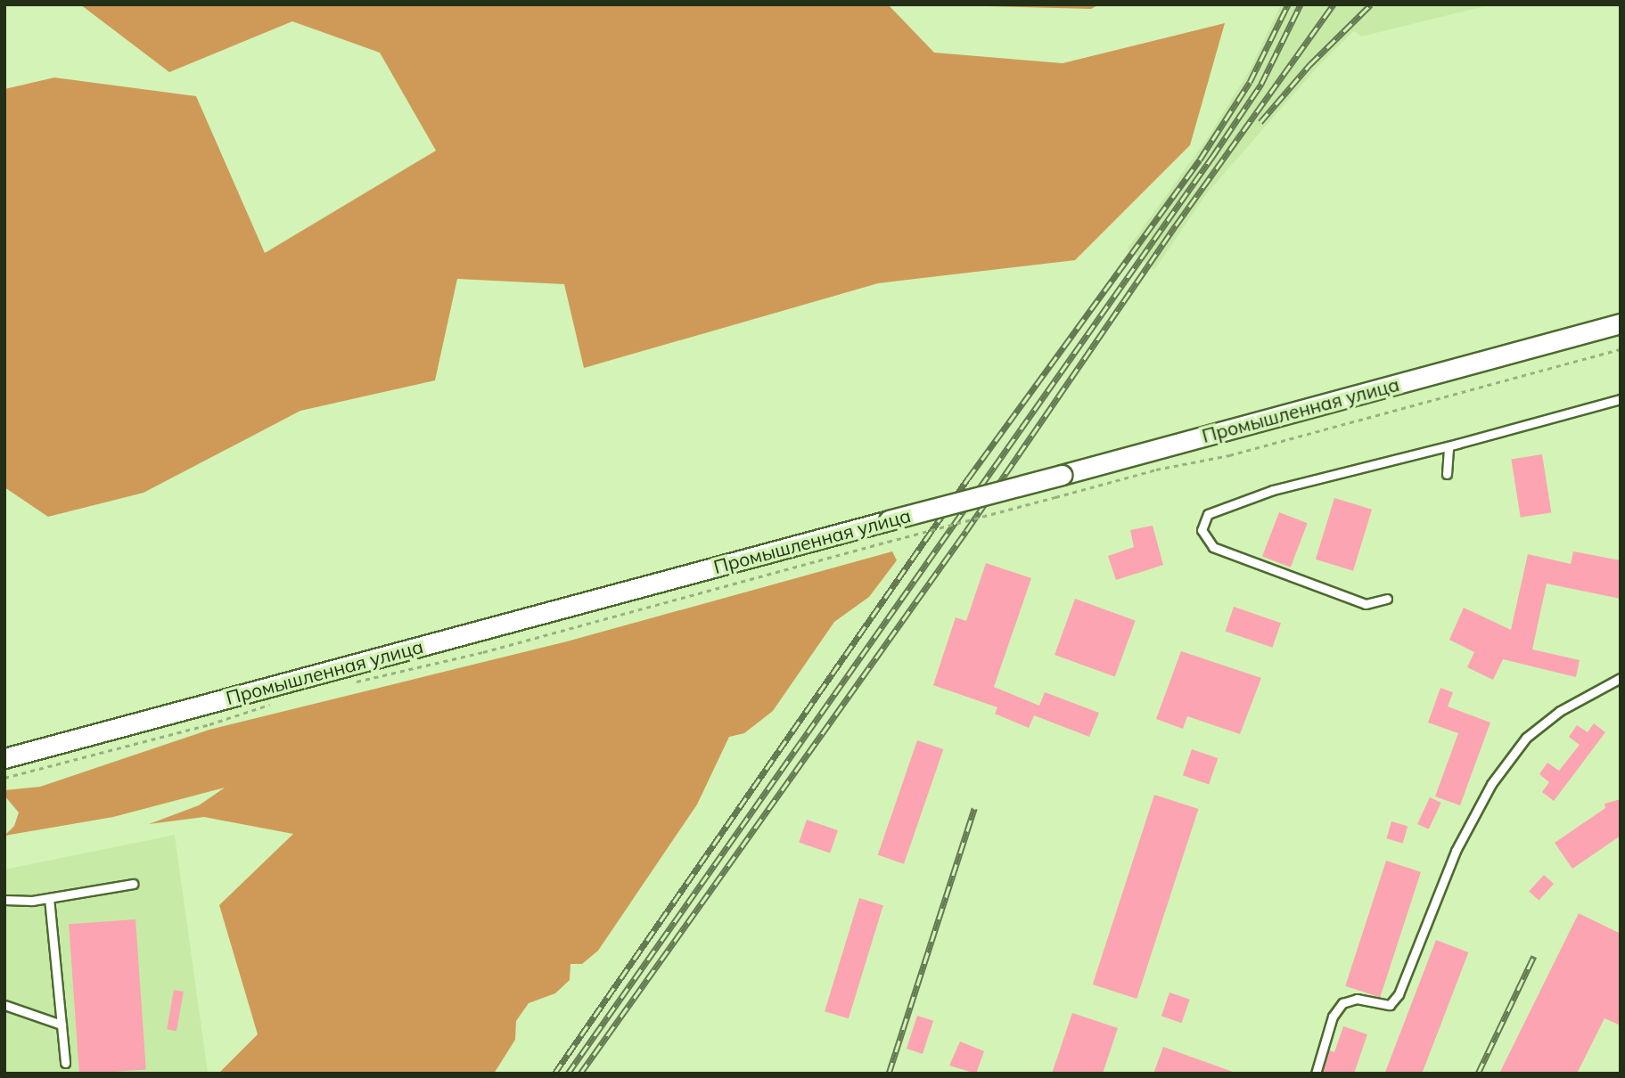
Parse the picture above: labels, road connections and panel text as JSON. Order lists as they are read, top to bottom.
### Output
{
  "streets": {
    "street": ["Промышленная улица"]
  }
}
